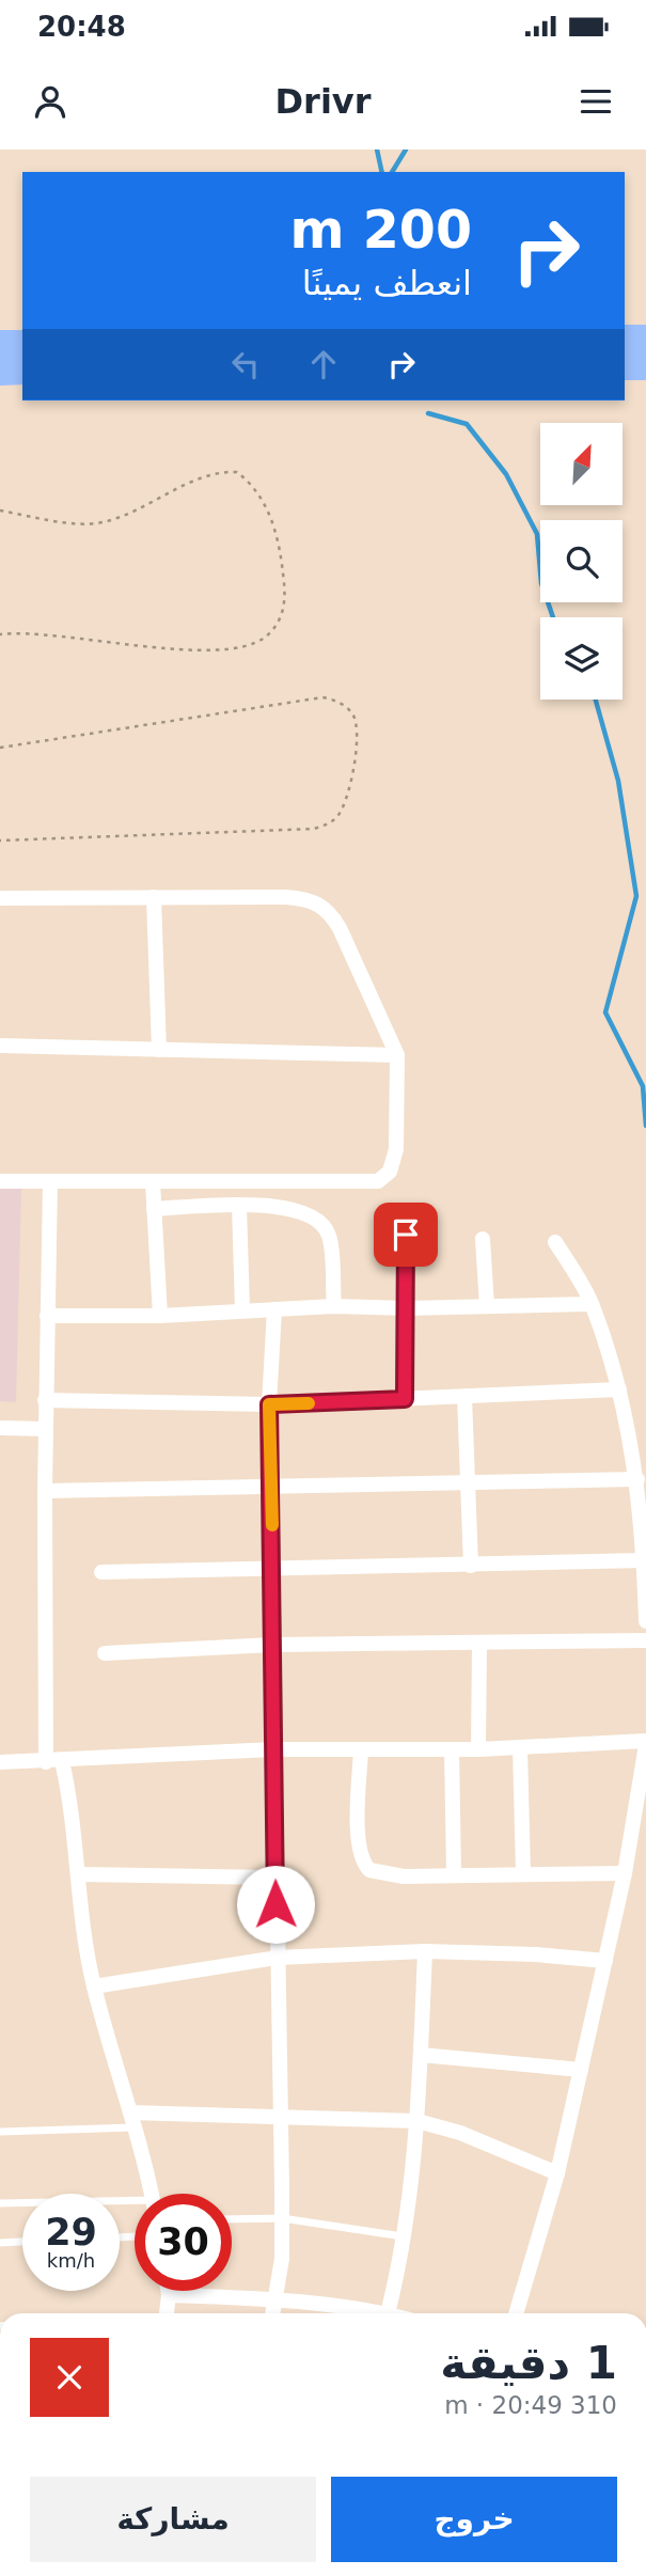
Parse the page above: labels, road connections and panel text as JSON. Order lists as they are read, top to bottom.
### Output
{
  "north": "top right",
  "page": {
    "status": "20:48",
    "header": "Drivr",
    "turn": ["200 m", "انعطف يمينًا"],
    "speed": "29 km/h",
    "limit": "30",
    "heading": ["1 دقيقة", "310 m · 20:49"],
    "buttons": ["خروج", "مشاركة"]
  }
}
